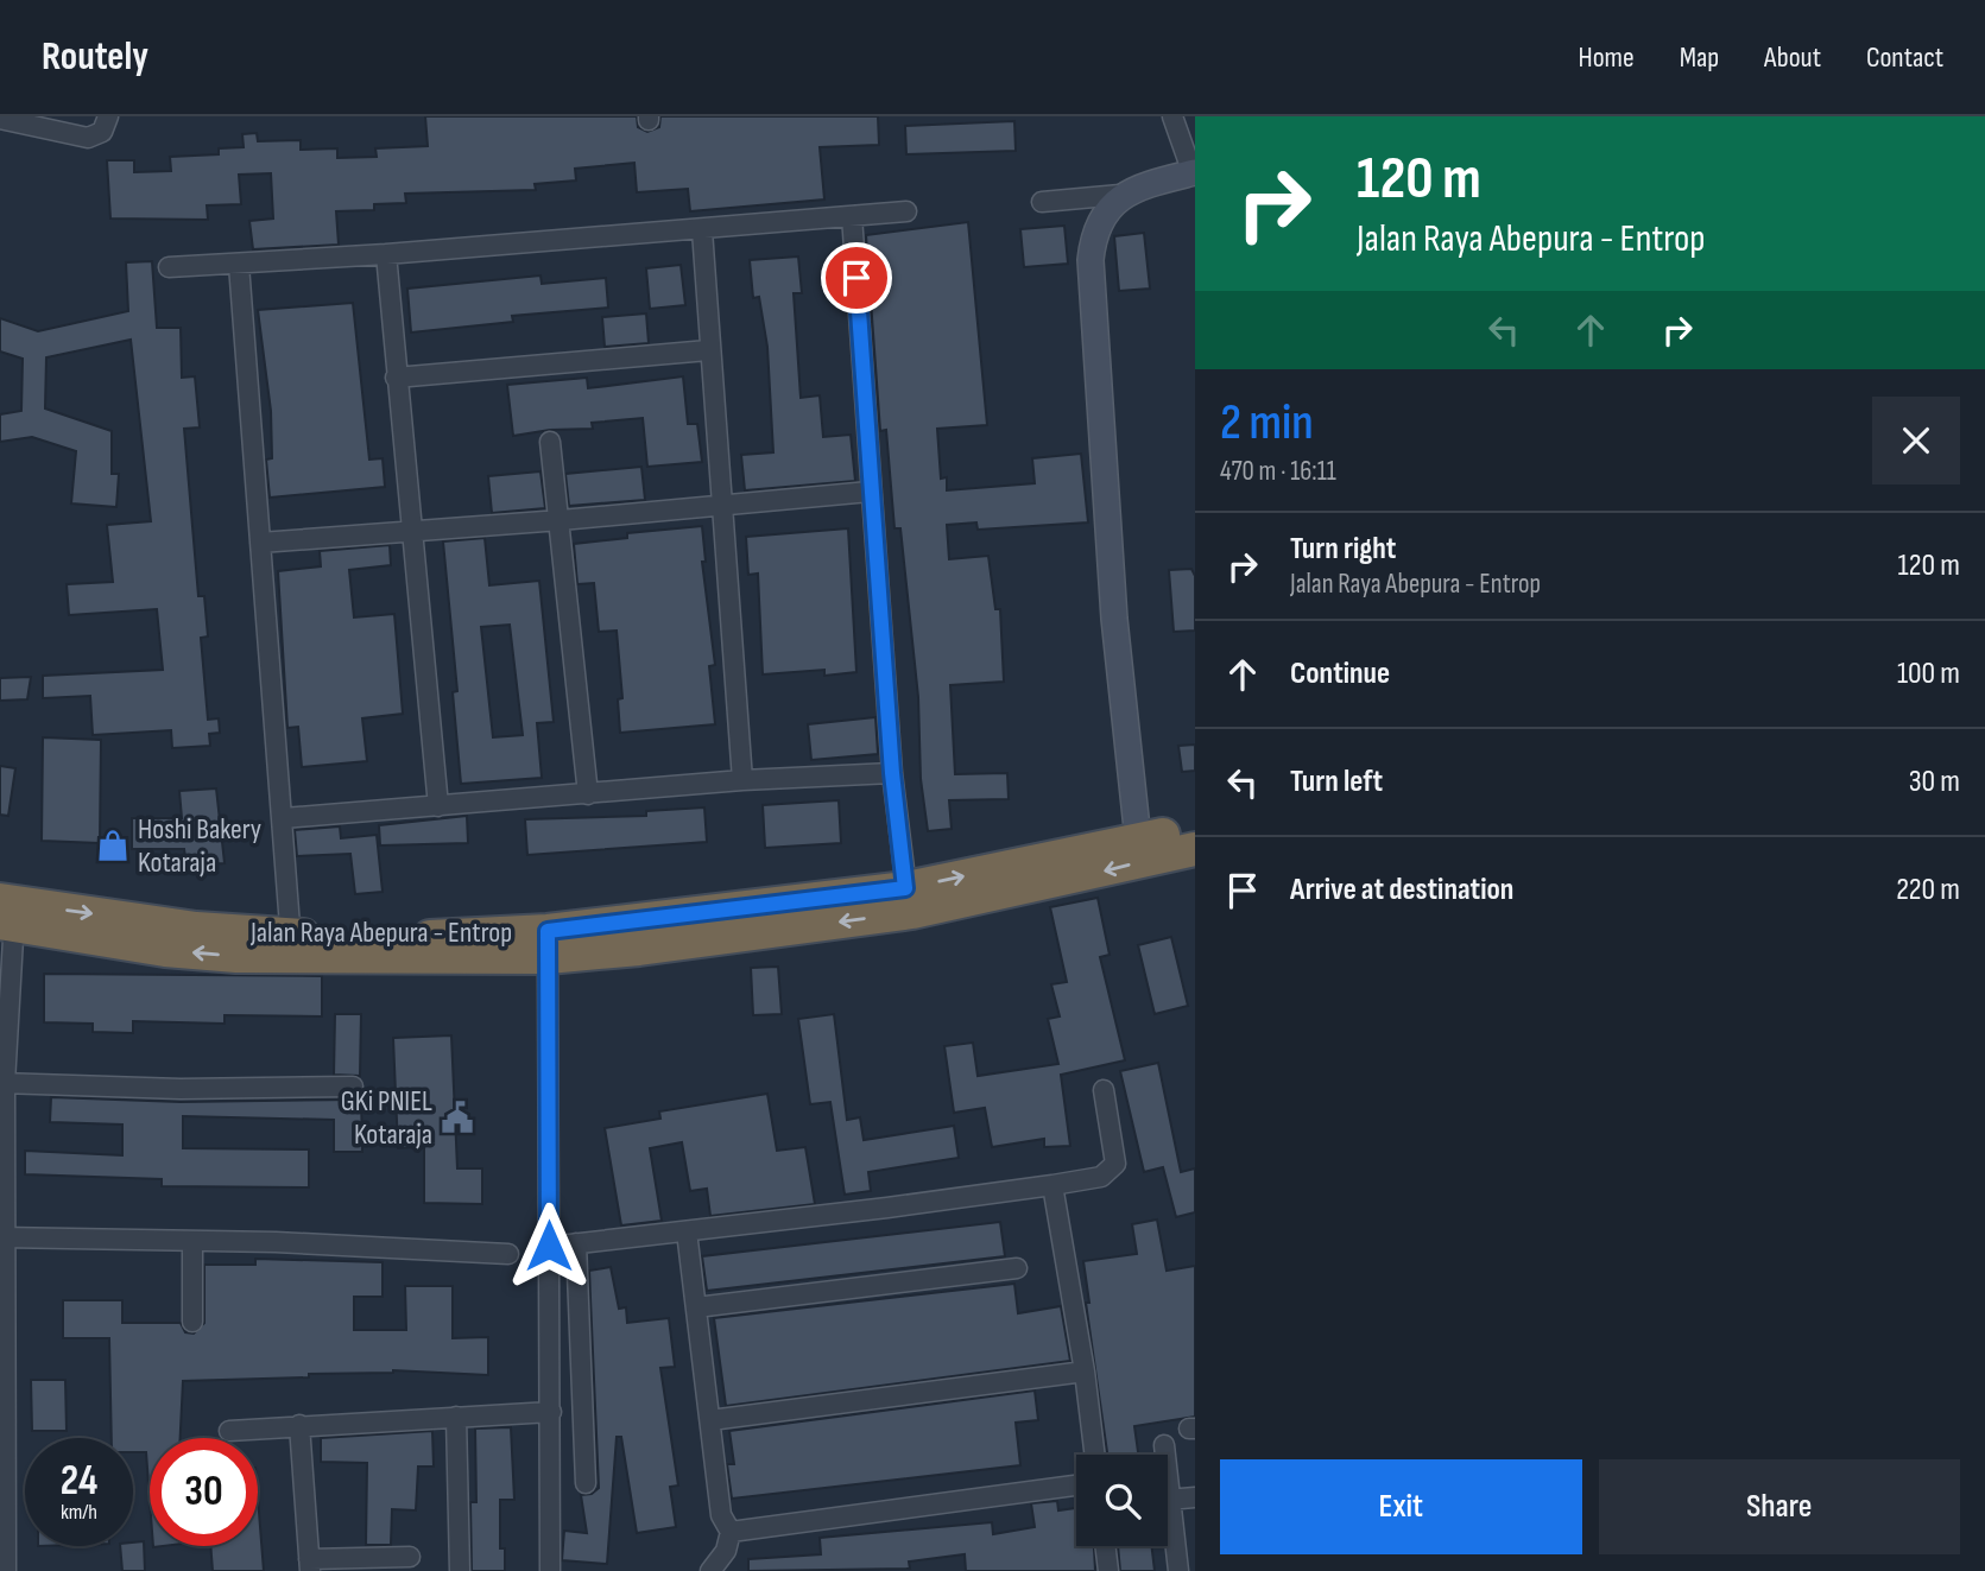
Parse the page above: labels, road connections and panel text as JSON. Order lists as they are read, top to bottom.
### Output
{
  "streets": {
    "highway": ["Jalan Raya Abepura - Entrop"]
  },
  "places": {
    "shop": ["Hoshi Bakery Kotaraja"],
    "public building": ["GKi PNIEL Kotaraja"]
  },
  "page": {
    "header": "Routely",
    "nav": [
      "Home",
      "Map",
      "About",
      "Contact"
    ],
    "turn": ["120 m", "Jalan Raya Abepura - Entrop"],
    "heading": ["2 min", "470 m · 16:11"],
    "list": [
      {
        "name": "Turn right",
        "note": "Jalan Raya Abepura - Entrop",
        "value": "120 m"
      },
      {
        "name": "Continue",
        "value": "100 m"
      },
      {
        "name": "Turn left",
        "value": "30 m"
      },
      {
        "name": "Arrive at destination",
        "value": "220 m"
      }
    ],
    "speed": "24 km/h",
    "limit": "30",
    "buttons": ["Exit", "Share"]
  }
}
